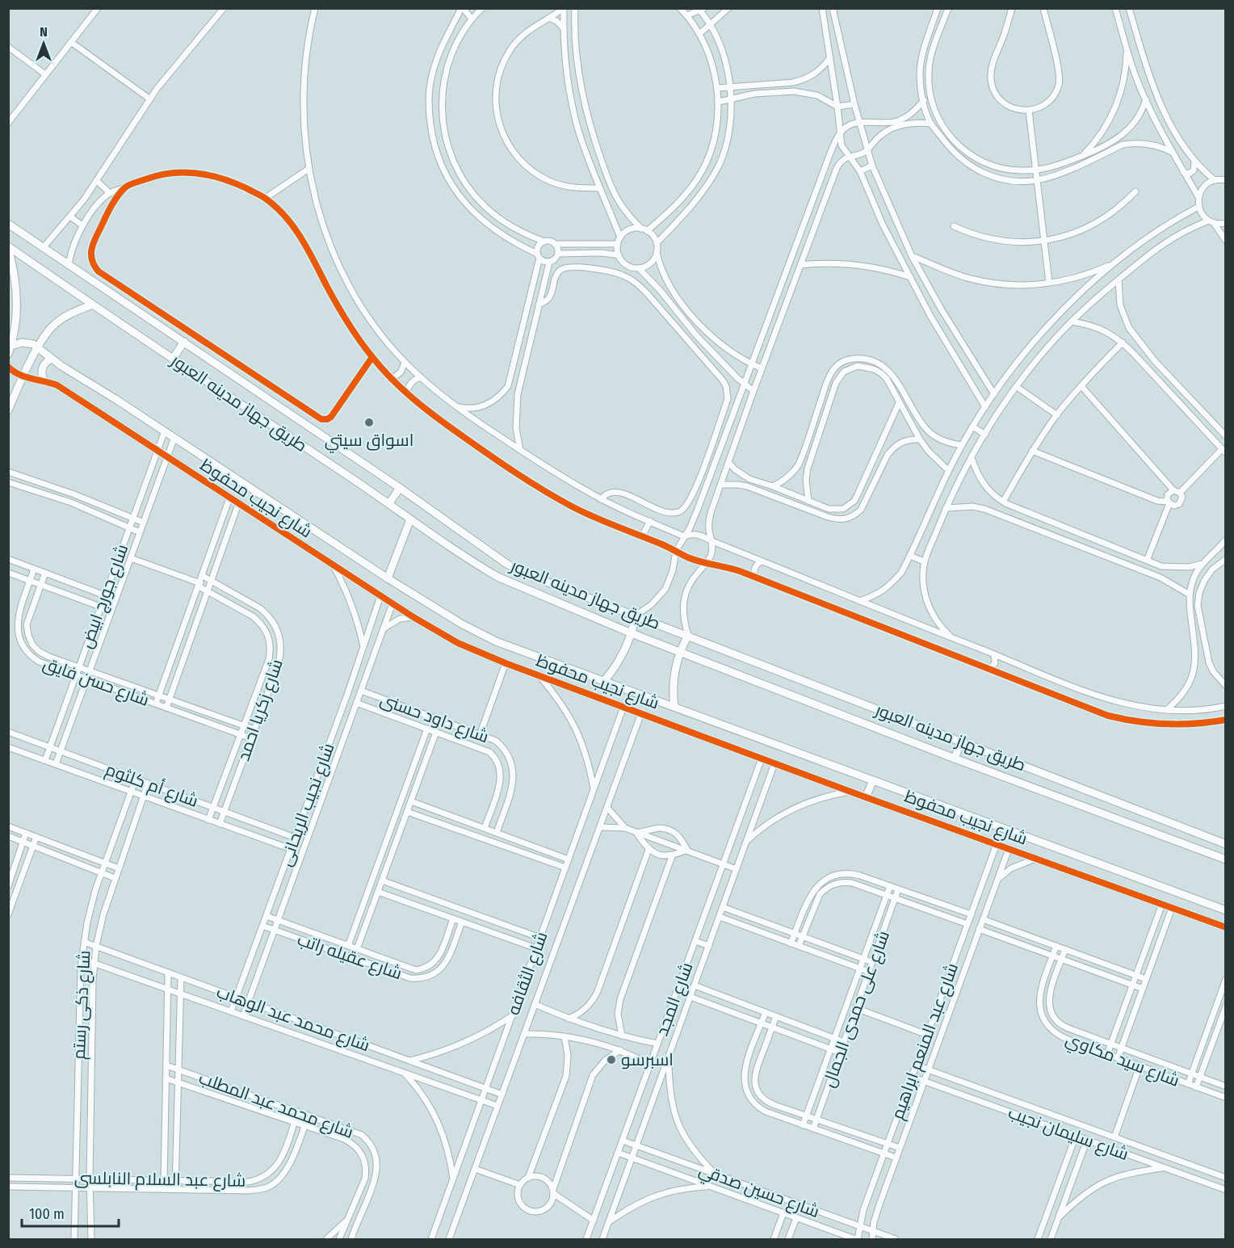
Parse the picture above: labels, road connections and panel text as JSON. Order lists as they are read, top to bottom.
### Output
{
  "streets": {
    "street": [
      "طريق جهاز مدينه العبور",
      "شارع نجيب محفوظ",
      "شارع جورج ابيض",
      "شارع حسن فايق",
      "شارع زكريا احمد",
      "شارع داود حسنى",
      "شارع أم كلثوم",
      "شارع نجيب الريحانى",
      "شارع عقيله راتب",
      "شارع الثقافه",
      "شارع المجد",
      "شارع ذكى رستم",
      "شارع على حمدى الجمال",
      "شارع محمد عبد الوهاب",
      "شارع عبد المنعم ابراهيم",
      "شارع سيد مكاوي",
      "شارع محمد عبد المطلب",
      "شارع سليمان نجيب",
      "شارع عبد السلام النابلسى",
      "شارع حسين صدقي"
    ]
  },
  "crossings": [
    ["شارع نجيب محفوظ", "شارع جورج ابيض"],
    ["شارع نجيب محفوظ", "شارع نجيب الريحانى"],
    ["شارع نجيب محفوظ", "شارع الثقافه"],
    ["شارع نجيب محفوظ", "شارع المجد"],
    ["شارع نجيب محفوظ", "شارع عبد المنعم ابراهيم"],
    ["شارع جورج ابيض", "شارع حسن فايق"],
    ["شارع جورج ابيض", "شارع زكريا احمد"],
    ["شارع جورج ابيض", "شارع أم كلثوم"],
    ["شارع حسن فايق", "شارع زكريا احمد"],
    ["شارع زكريا احمد", "شارع أم كلثوم"],
    ["شارع داود حسنى", "شارع نجيب الريحانى"],
    ["شارع أم كلثوم", "شارع نجيب الريحانى"],
    ["شارع أم كلثوم", "شارع ذكى رستم"],
    ["شارع نجيب الريحانى", "شارع عقيله راتب"],
    ["شارع نجيب الريحانى", "شارع محمد عبد الوهاب"],
    ["شارع الثقافه", "شارع محمد عبد الوهاب"],
    ["شارع المجد", "شارع حسين صدقي"],
    ["شارع ذكى رستم", "شارع محمد عبد الوهاب"],
    ["شارع ذكى رستم", "شارع عبد السلام النابلسى"],
    ["شارع عبد المنعم ابراهيم", "شارع سليمان نجيب"],
    ["شارع عبد المنعم ابراهيم", "شارع حسين صدقي"],
    ["شارع محمد عبد المطلب", "شارع عبد السلام النابلسى"]
  ],
  "places": ["اسواق سيتي", "اسبرسو"],
  "scale_bar": "100 m",
  "north": "top"
}
